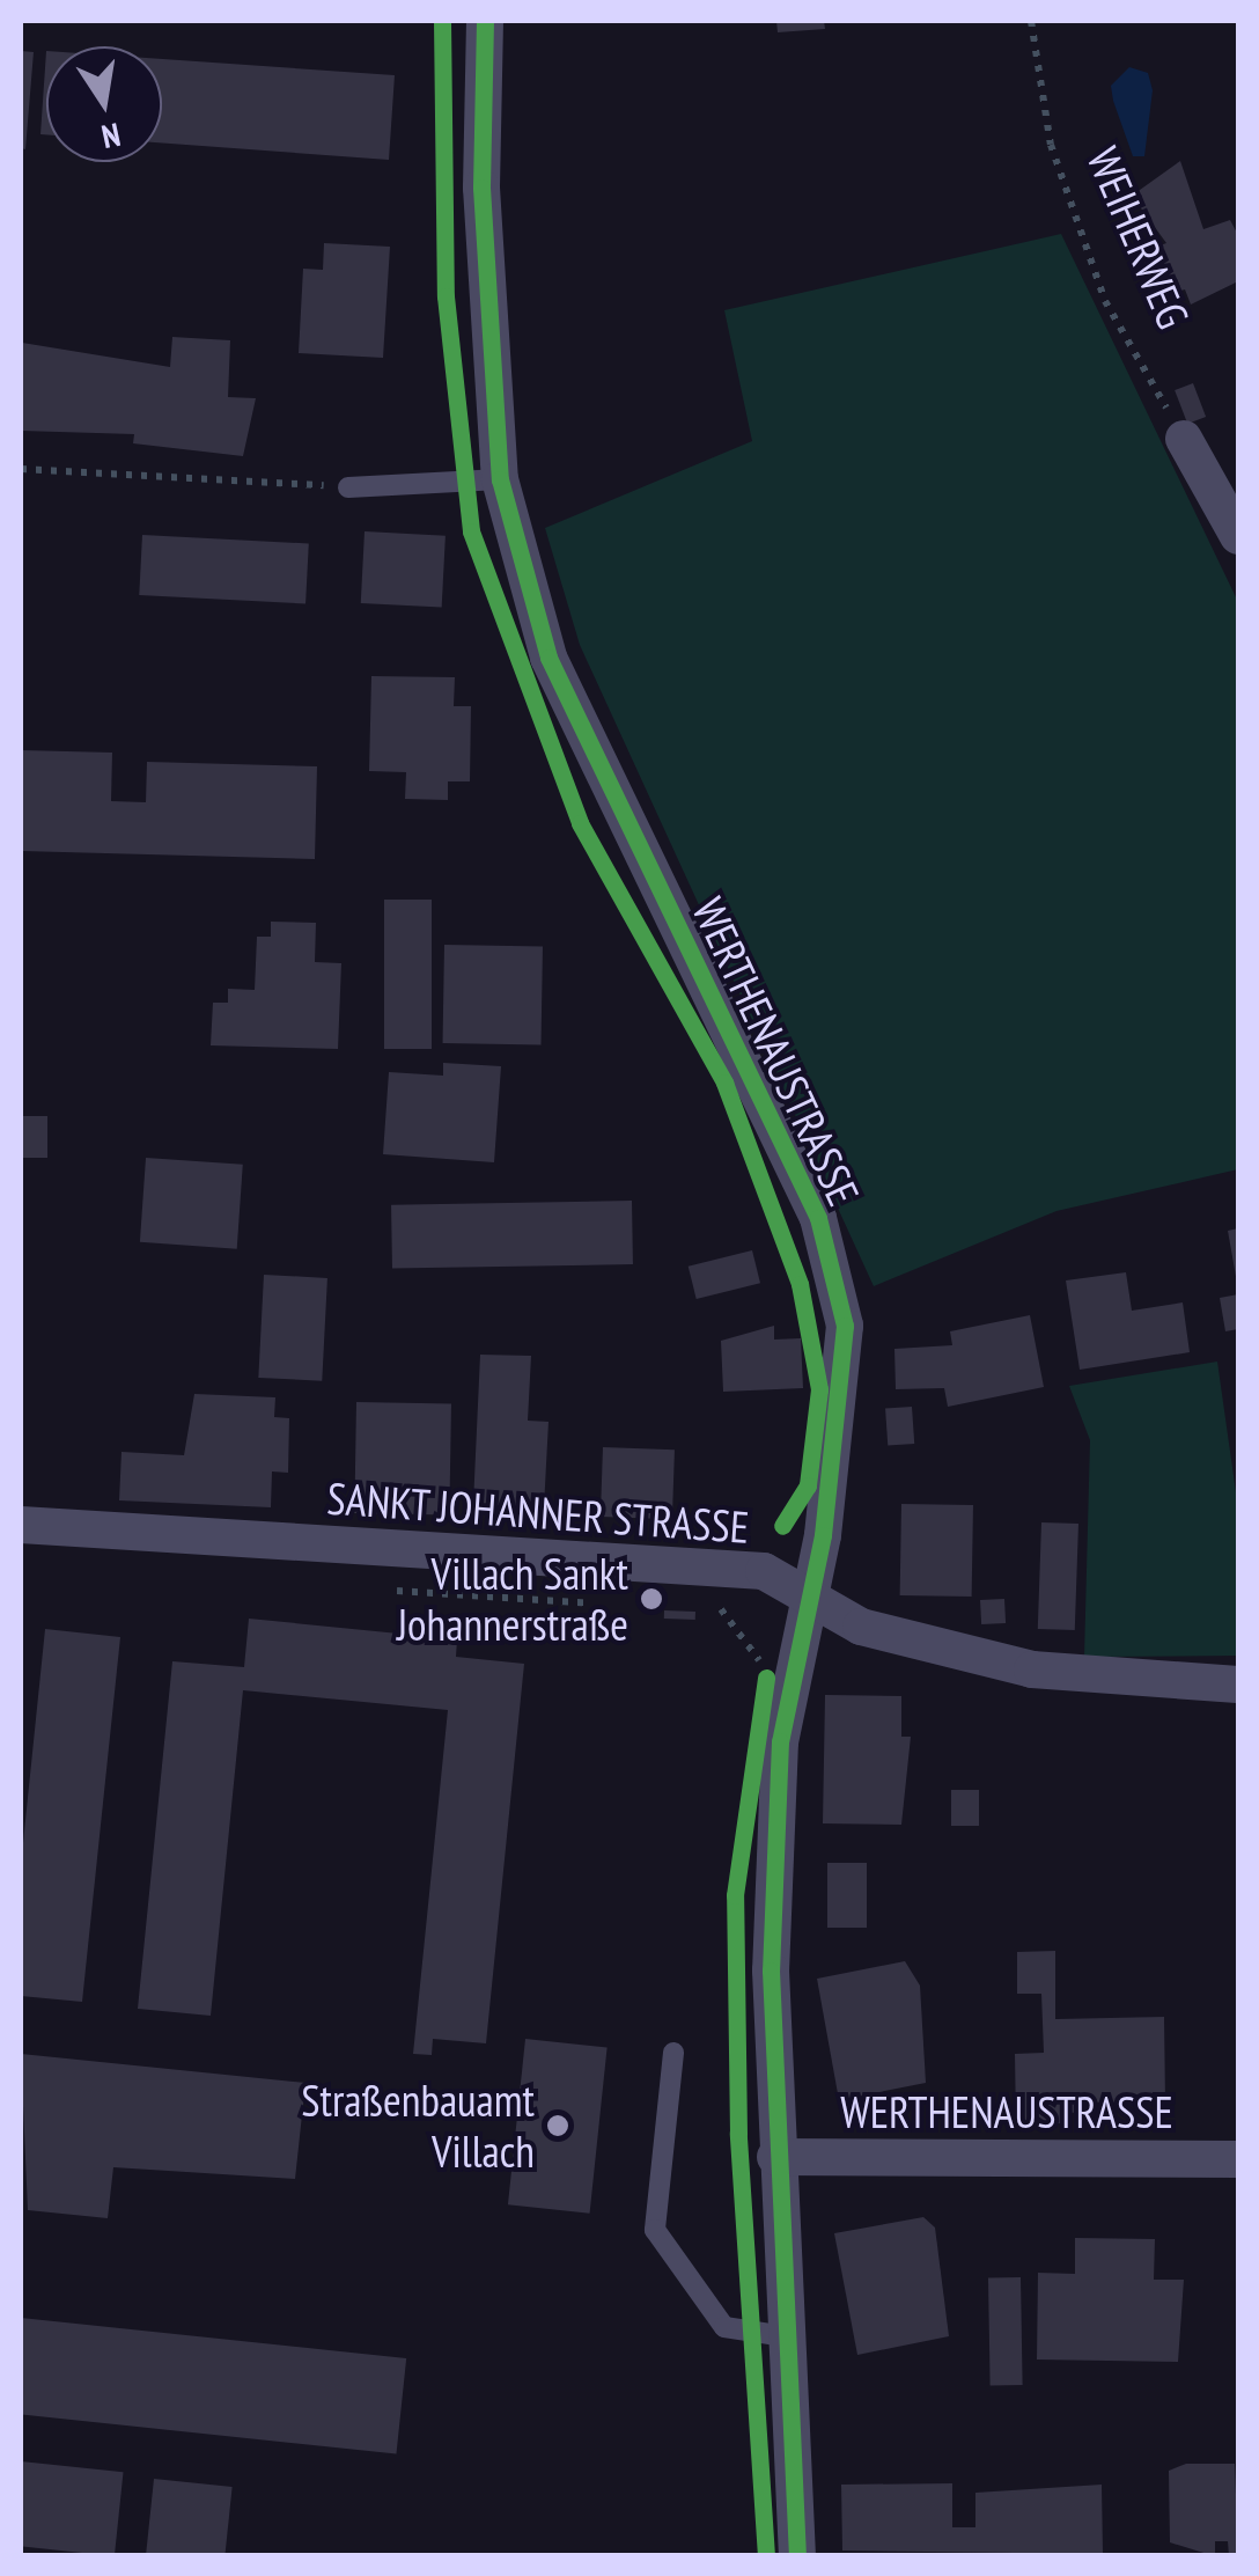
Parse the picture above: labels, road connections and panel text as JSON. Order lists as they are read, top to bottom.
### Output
{
  "streets": {
    "street": ["WERTHENAUSTRASSE", "SANKT JOHANNER STRASSE"],
    "path": ["WEIHERWEG"]
  },
  "crossings": [
    ["WERTHENAUSTRASSE", "SANKT JOHANNER STRASSE"]
  ],
  "places": ["Villach Sankt Johannerstraße", "Straßenbauamt Villach"],
  "north": "bottom"
}
